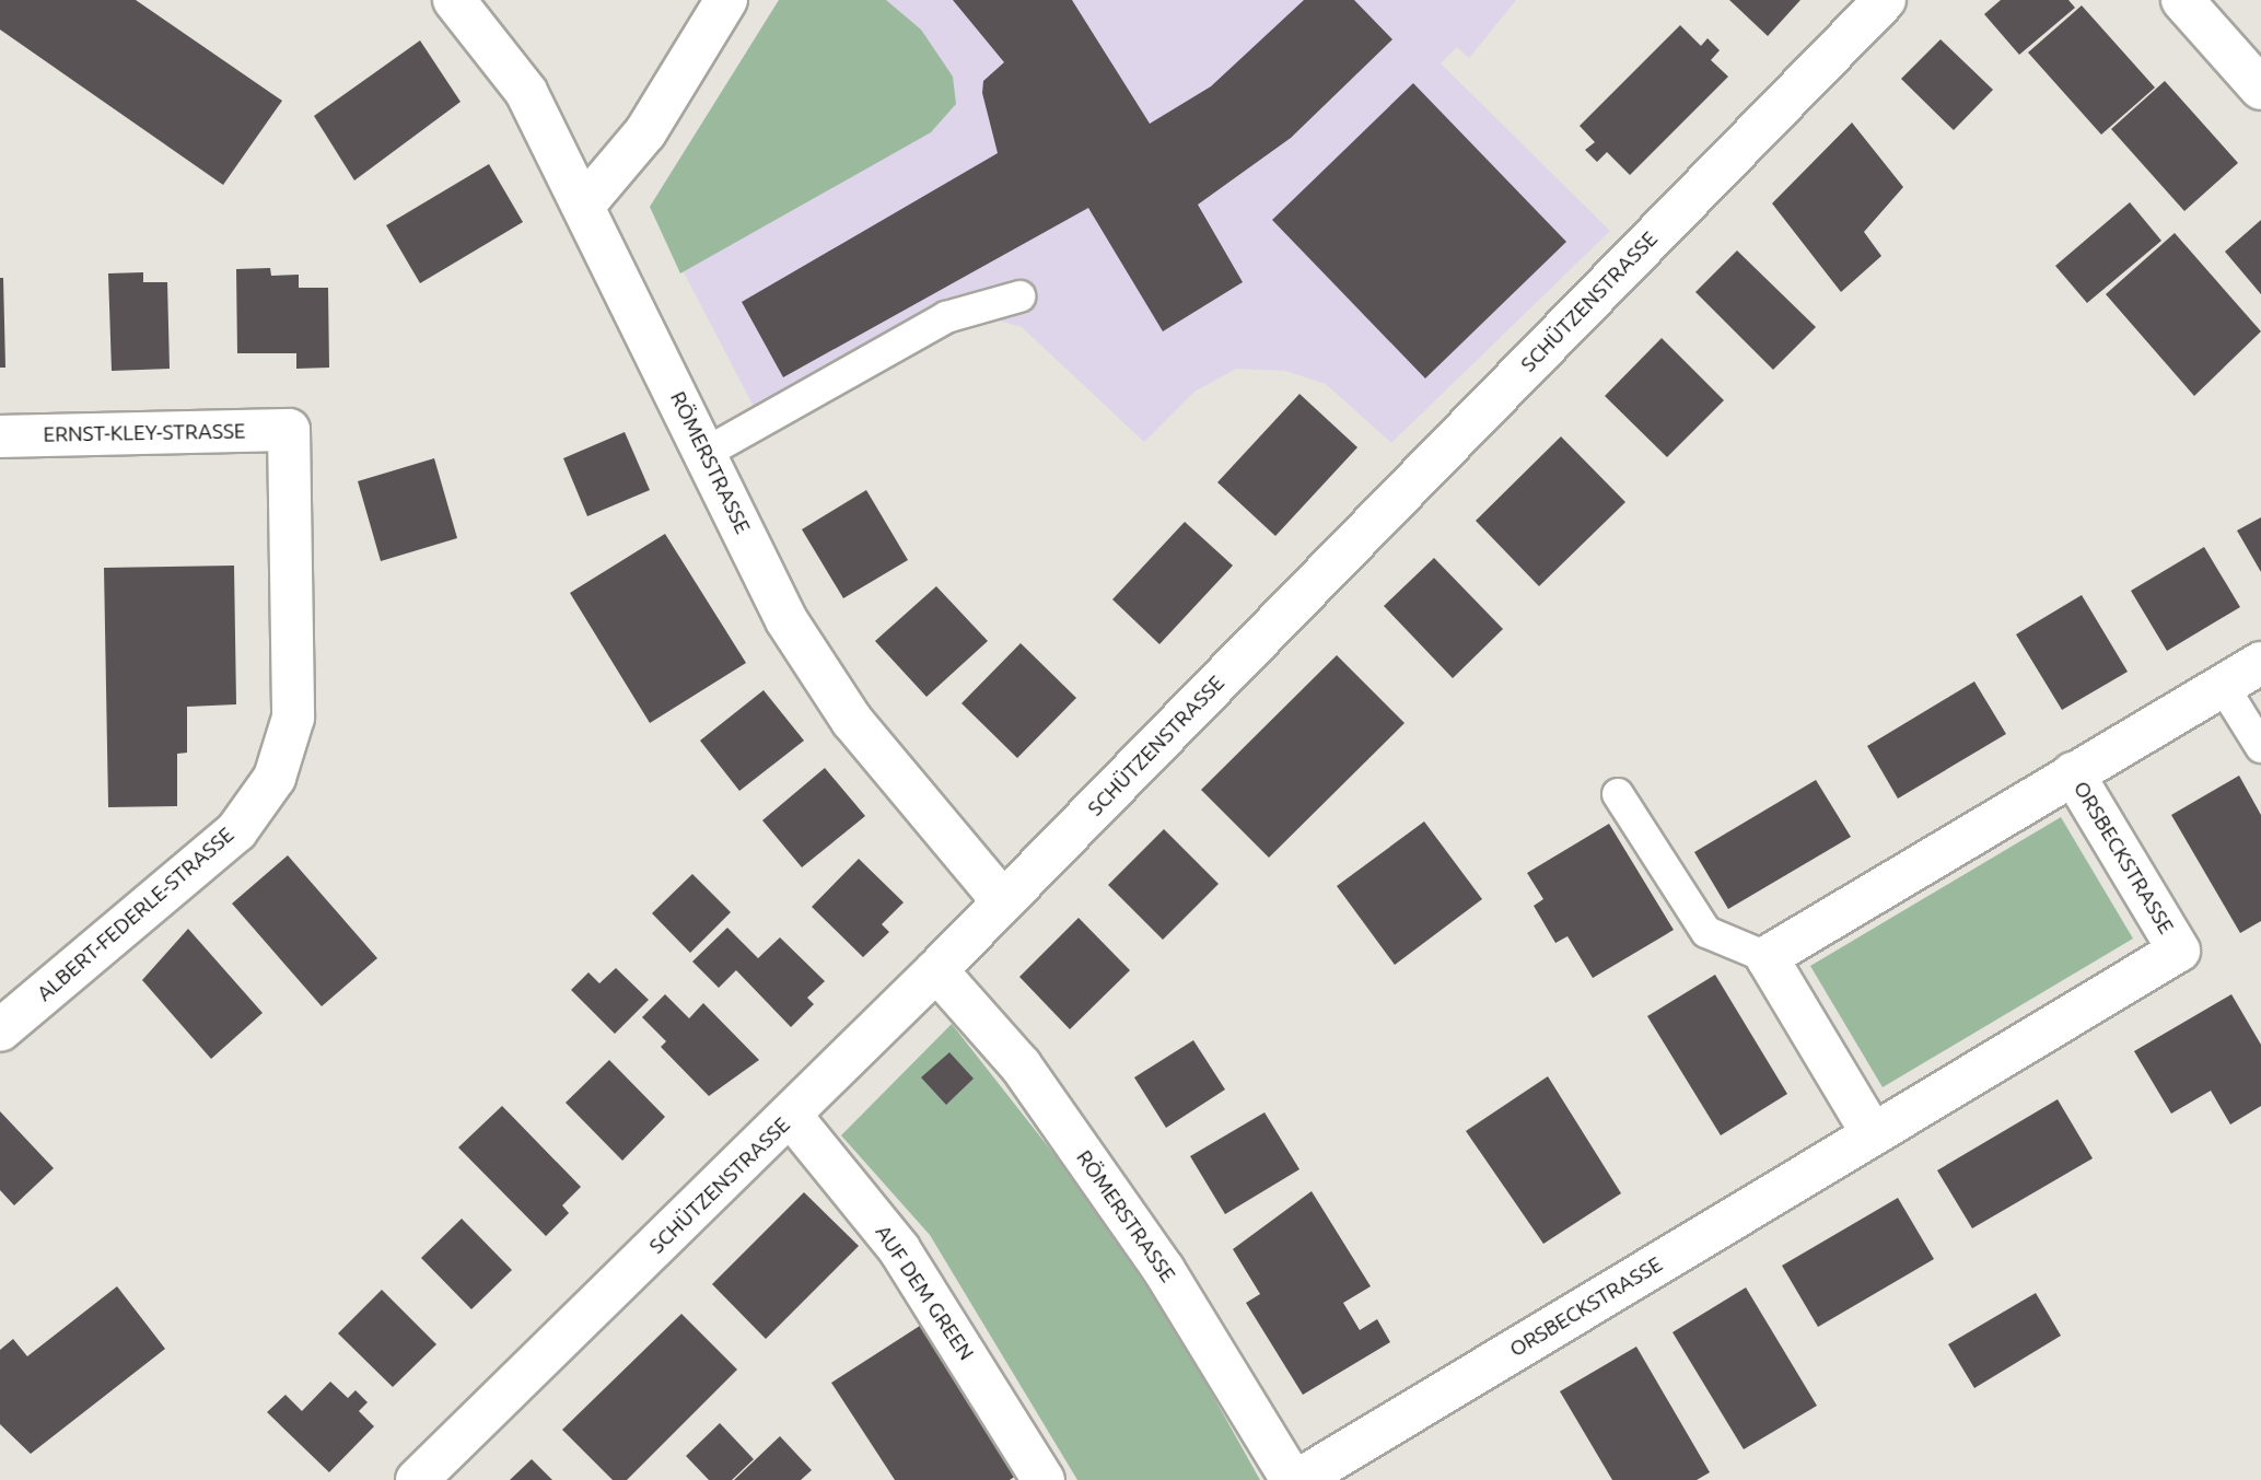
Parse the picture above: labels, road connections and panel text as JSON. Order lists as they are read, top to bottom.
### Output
{
  "streets": {
    "street": [
      "SCHÜTZENSTRASSE",
      "ERNST-KLEY-STRASSE",
      "RÖMERSTRASSE",
      "ORSBECKSTRASSE",
      "ALBERT-FEDERLE-STRASSE",
      "AUF DEM GREEN"
    ]
  },
  "crossings": [
    ["SCHÜTZENSTRASSE", "RÖMERSTRASSE"],
    ["SCHÜTZENSTRASSE", "AUF DEM GREEN"],
    ["ERNST-KLEY-STRASSE", "ALBERT-FEDERLE-STRASSE"]
  ]
}
